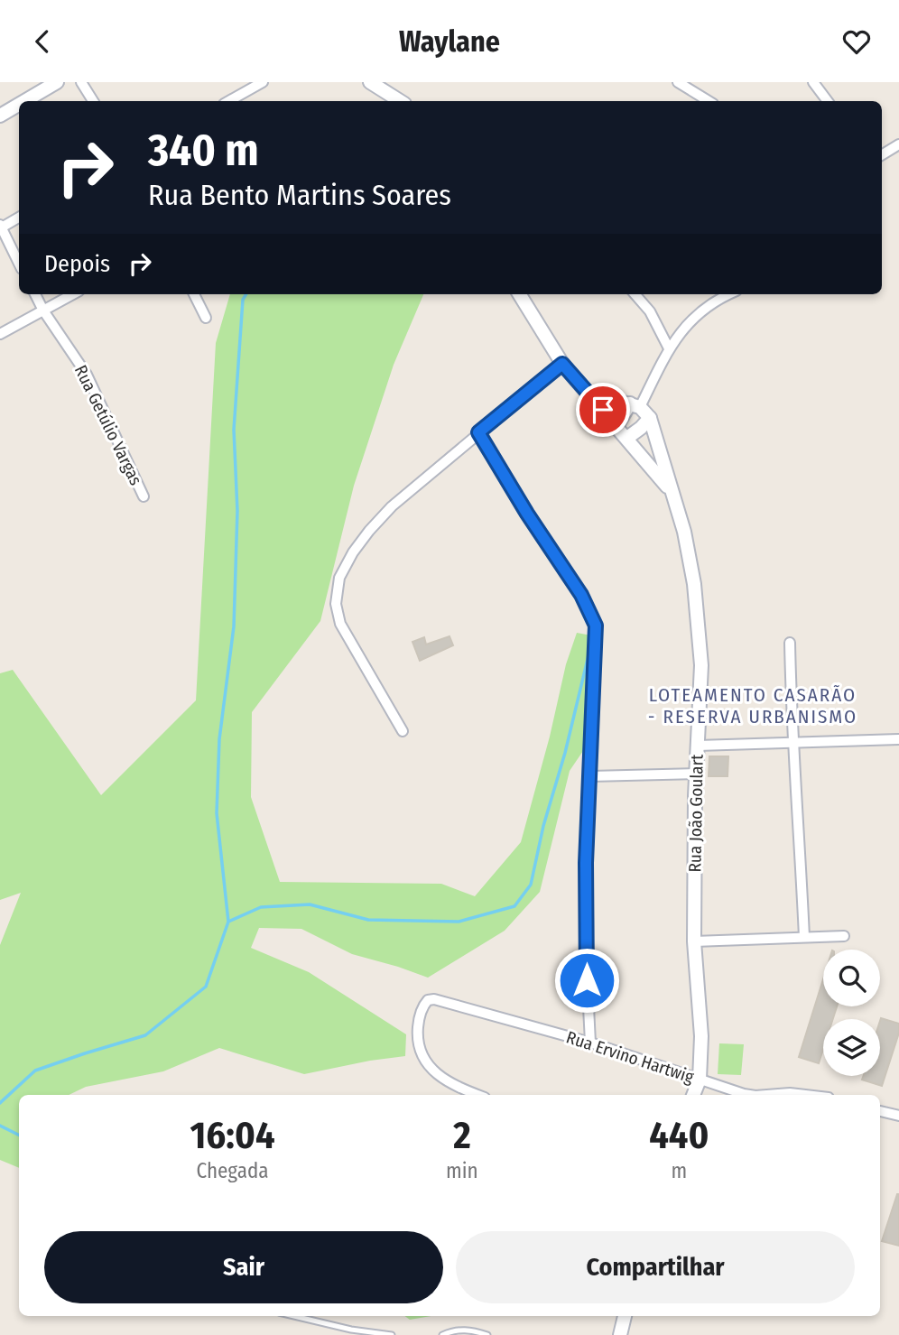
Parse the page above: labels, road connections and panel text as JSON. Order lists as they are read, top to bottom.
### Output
{
  "streets": {
    "street": ["Rua Getúlio Vargas", "Rua João Goulart", "Rua Ervino Hartwig"]
  },
  "crossings": [
    ["Rua João Goulart", "Rua Ervino Hartwig"]
  ],
  "districts": ["LOTEAMENTO CASARÃO - RESERVA URBANISMO"],
  "page": {
    "header": "Waylane",
    "turn": ["340 m", "Rua Bento Martins Soares"],
    "then": "Depois",
    "eta": [
      "16:04",
      "Chegada",
      "2",
      "min",
      "440",
      "m"
    ],
    "buttons": ["Sair", "Compartilhar"]
  }
}
